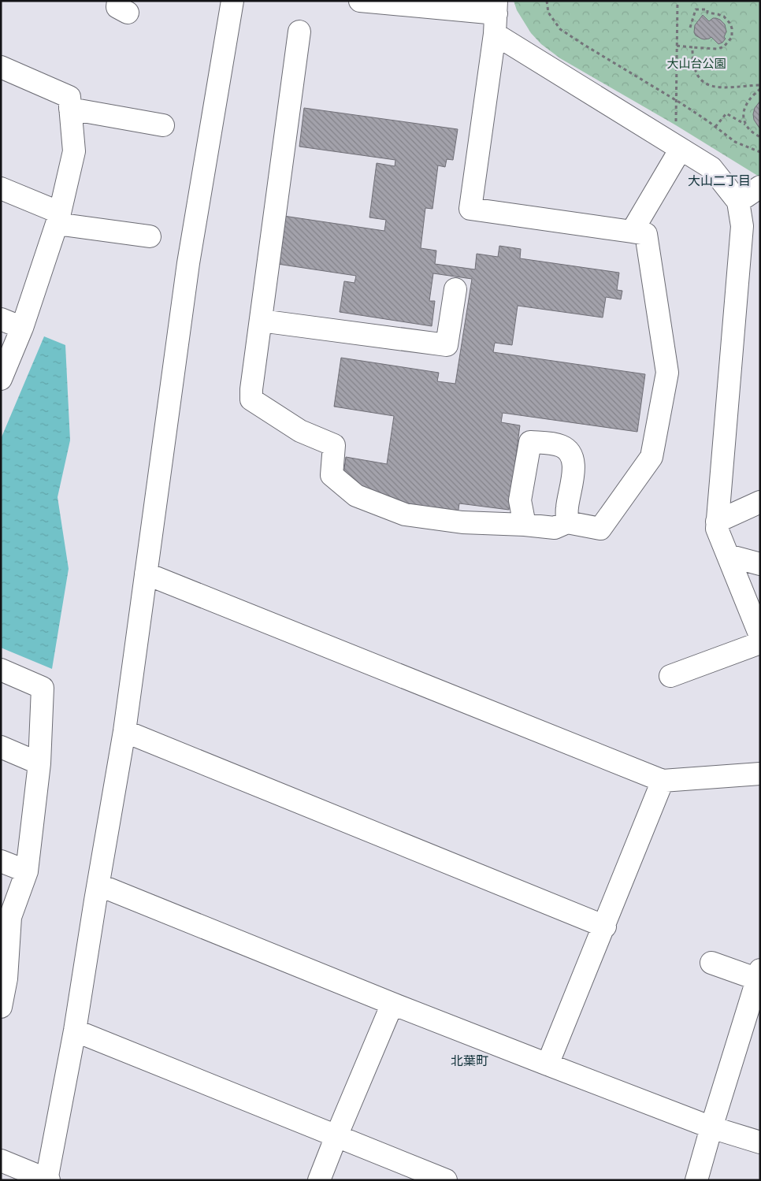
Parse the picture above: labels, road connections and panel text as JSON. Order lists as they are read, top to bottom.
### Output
{
  "districts": ["大山二丁目", "北葉町"],
  "parks": ["大山台公園"]
}
